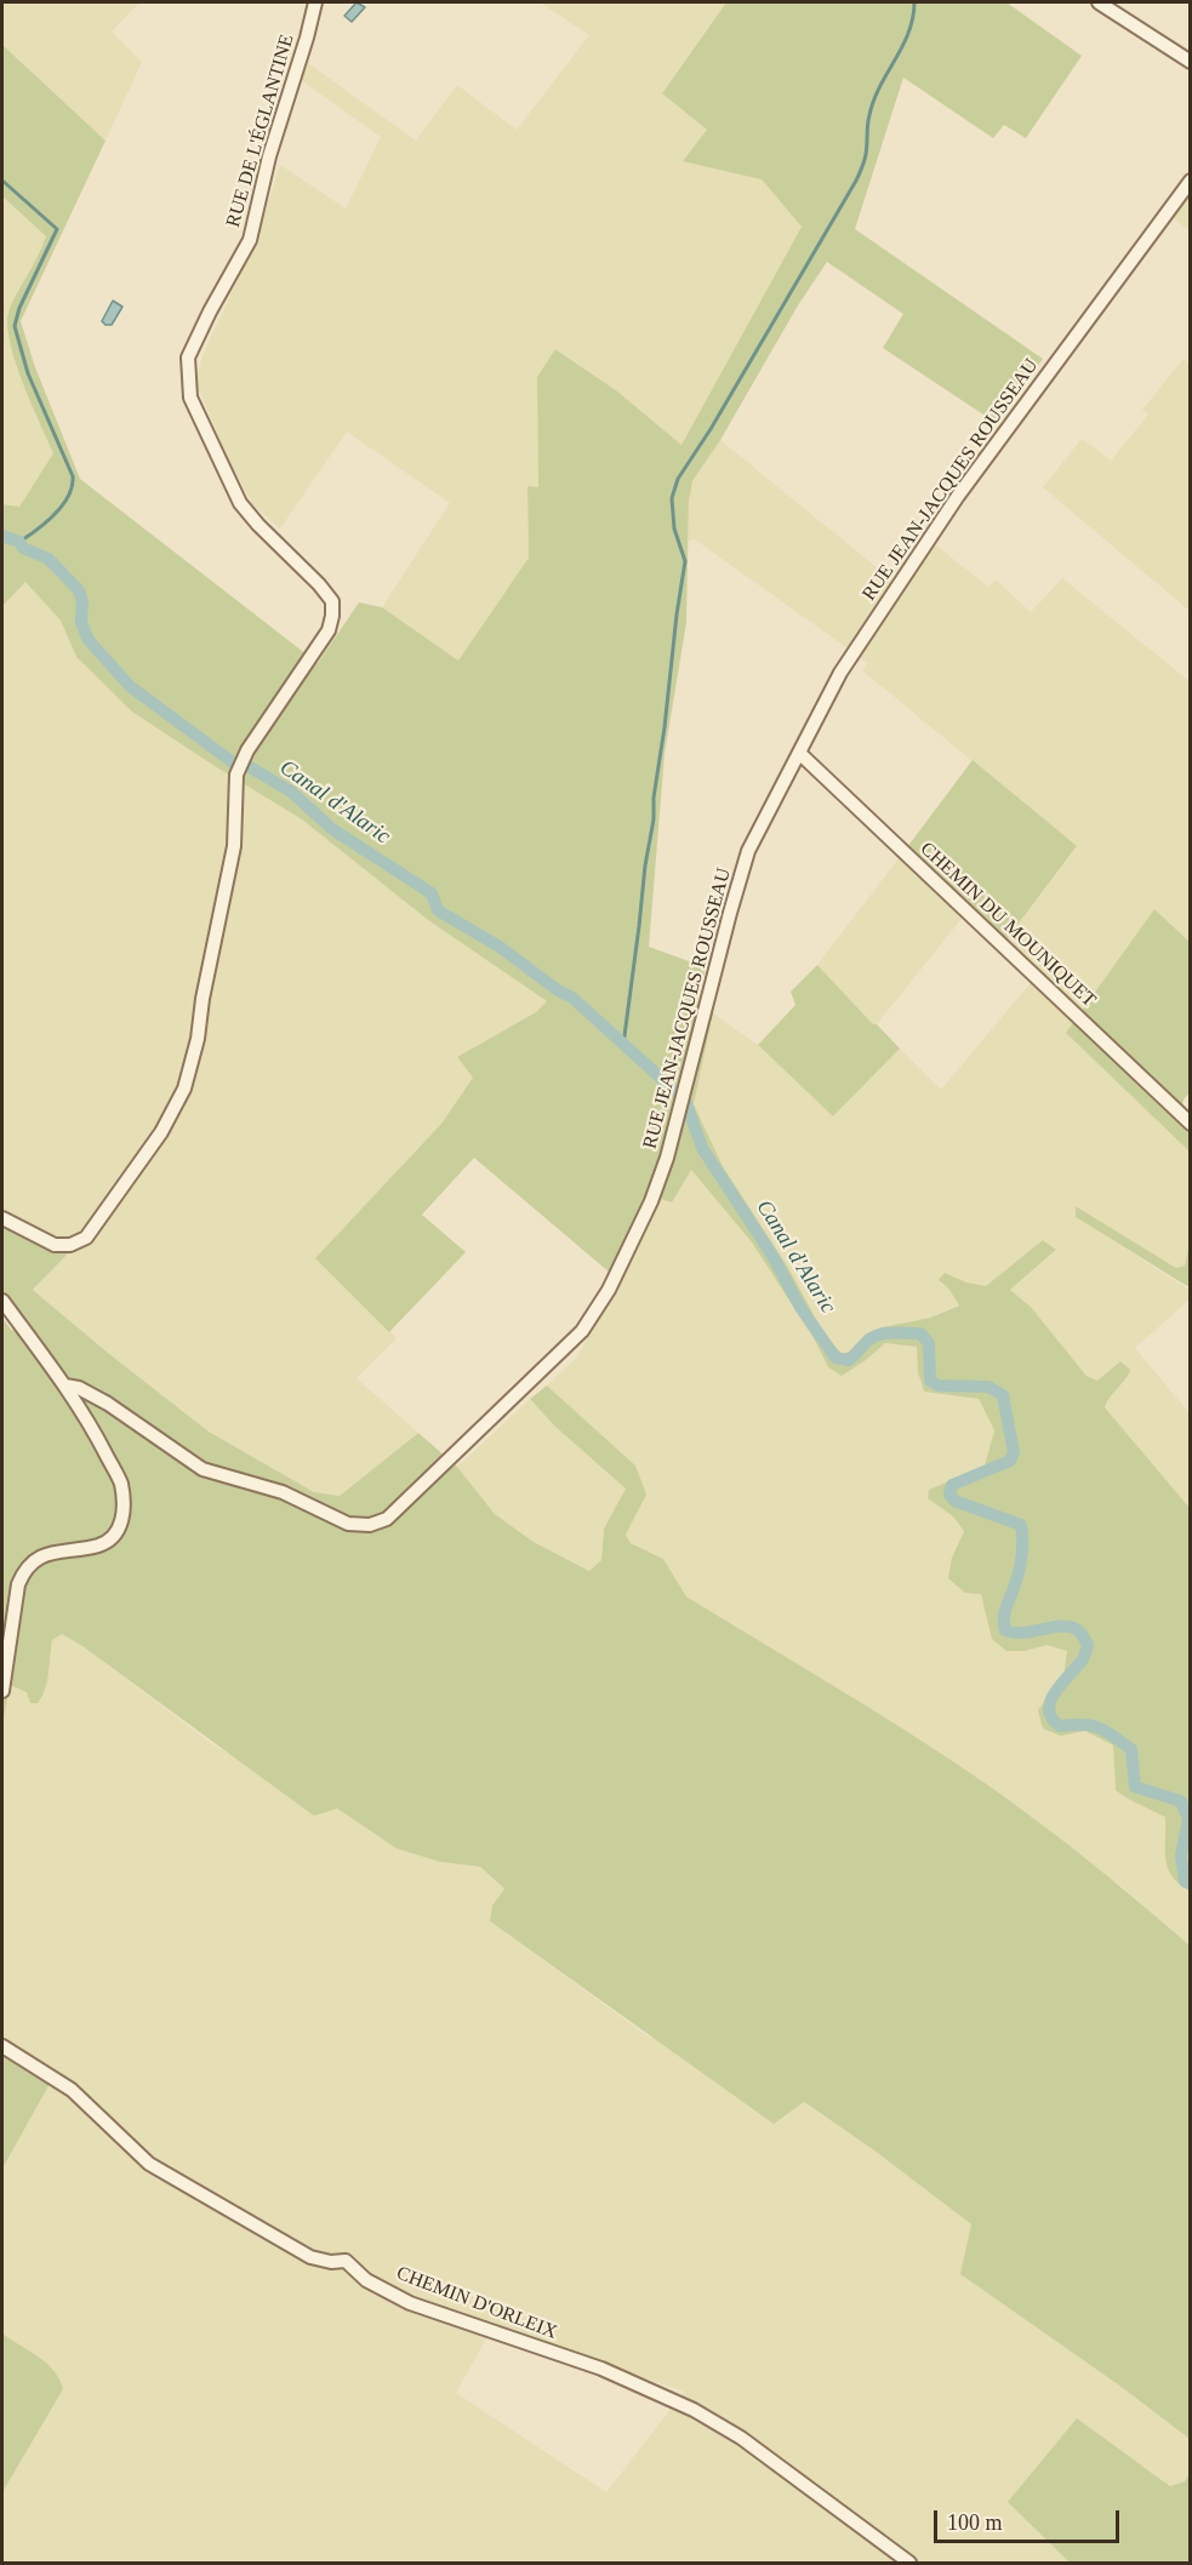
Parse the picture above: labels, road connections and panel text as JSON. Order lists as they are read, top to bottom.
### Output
{
  "streets": {
    "street": [
      "RUE DE L'ÉGLANTINE",
      "RUE JEAN-JACQUES ROUSSEAU",
      "CHEMIN DU MOUNIQUET",
      "CHEMIN D'ORLEIX"
    ]
  },
  "crossings": [
    ["RUE JEAN-JACQUES ROUSSEAU", "CHEMIN DU MOUNIQUET"]
  ],
  "water": ["Canal d'Alaric"],
  "scale_bar": "100 m"
}
